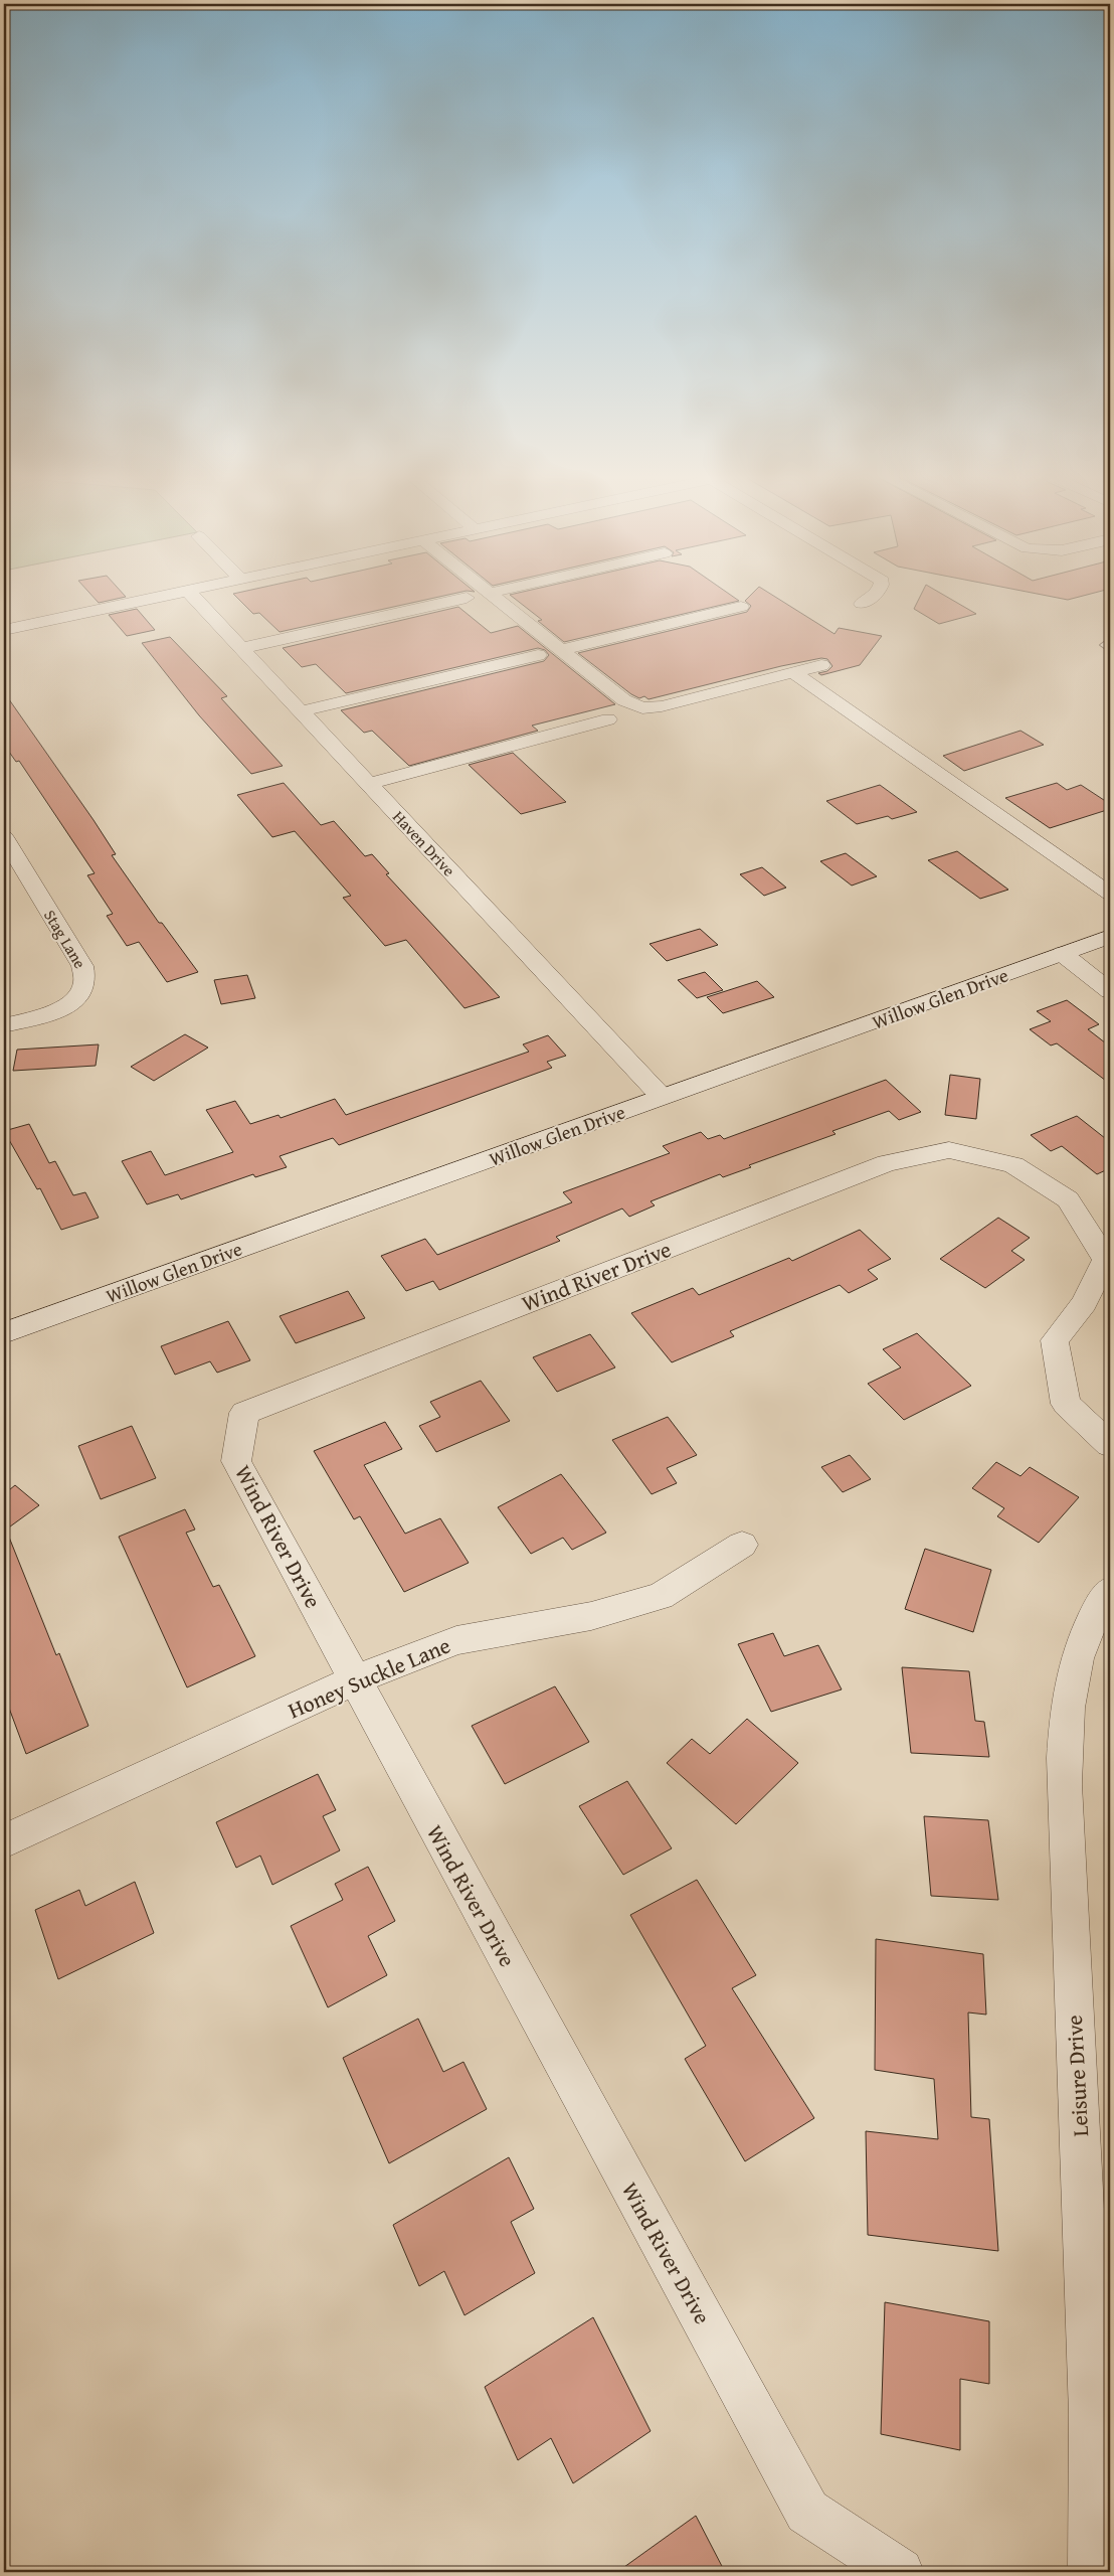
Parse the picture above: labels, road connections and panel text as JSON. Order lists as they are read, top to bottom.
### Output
{
  "streets": {
    "street": [
      "Haven Drive",
      "Stag Lane",
      "Willow Glen Drive",
      "Wind River Drive",
      "Honey Suckle Lane",
      "Leisure Drive"
    ]
  },
  "crossings": [
    ["Haven Drive", "Willow Glen Drive"],
    ["Wind River Drive", "Honey Suckle Lane"]
  ]
}
